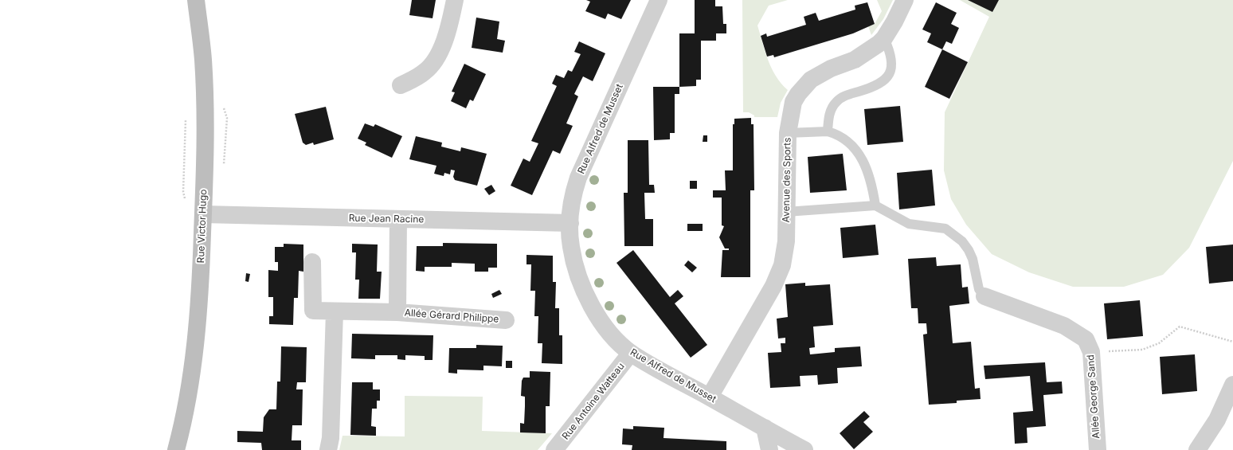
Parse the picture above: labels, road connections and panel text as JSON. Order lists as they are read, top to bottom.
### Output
{
  "streets": {
    "main road": ["Rue Victor Hugo"],
    "street": [
      "Rue Alfred de Musset",
      "Avenue des Sports",
      "Rue Jean Racine",
      "Allée Gérard Philippe",
      "Allée George Sand",
      "Rue Antoine Watteau"
    ]
  },
  "crossings": [
    ["Rue Alfred de Musset", "Avenue des Sports"],
    ["Rue Alfred de Musset", "Rue Jean Racine"],
    ["Rue Alfred de Musset", "Rue Antoine Watteau"],
    ["Rue Jean Racine", "Rue Victor Hugo"],
    ["Rue Jean Racine", "Allée Gérard Philippe"]
  ]
}
